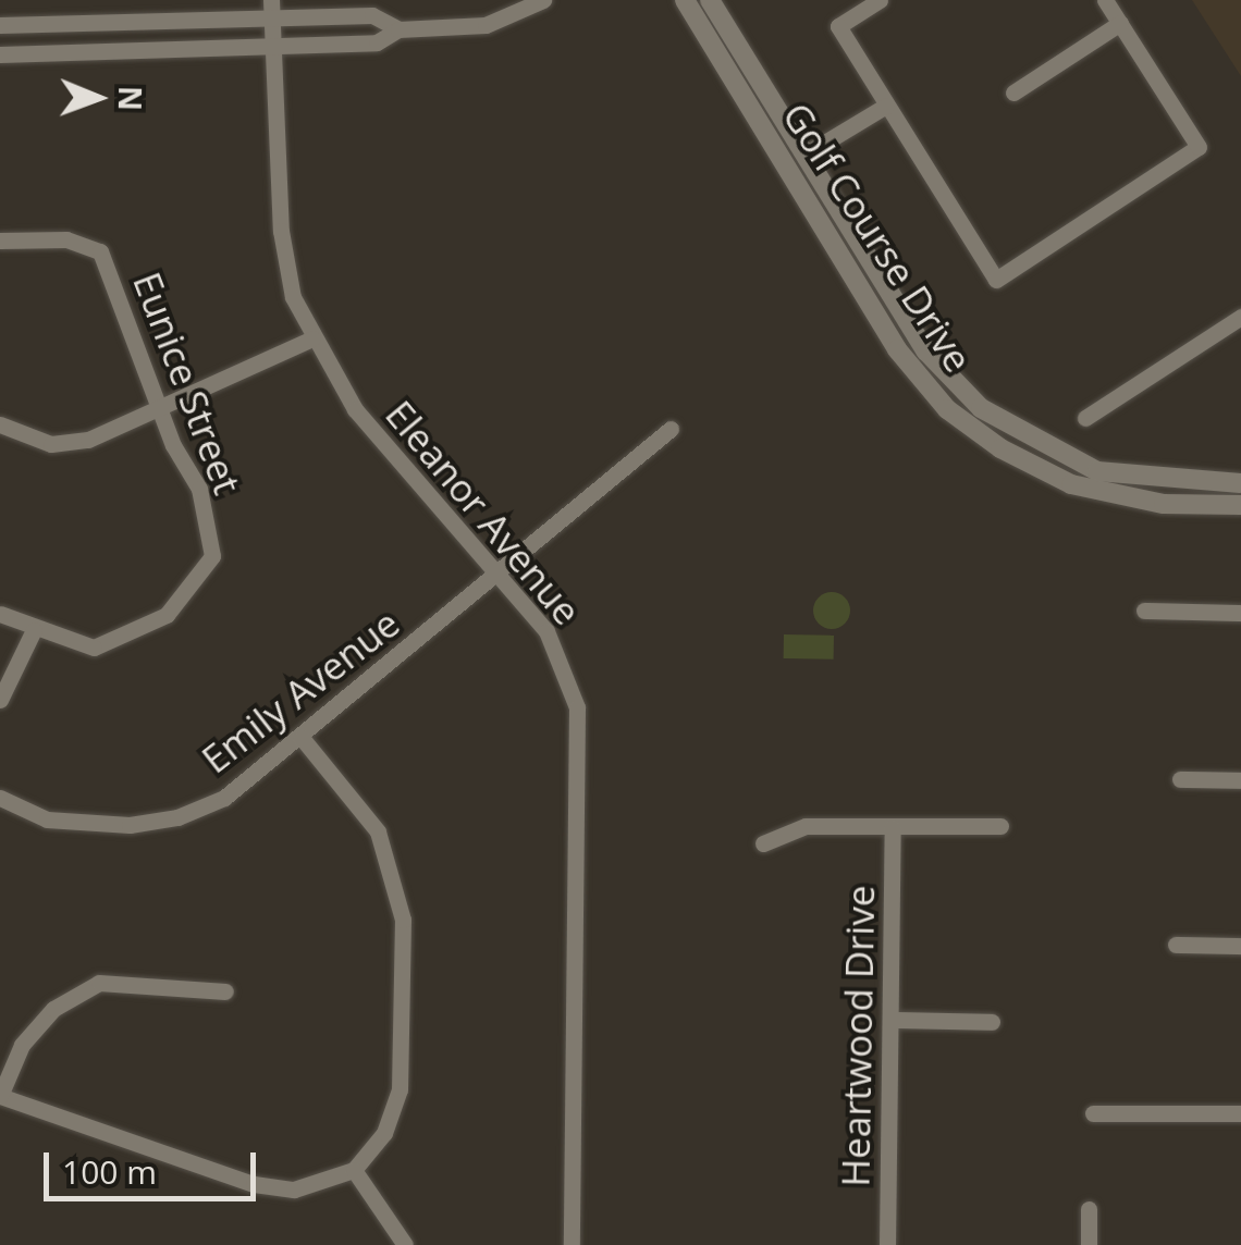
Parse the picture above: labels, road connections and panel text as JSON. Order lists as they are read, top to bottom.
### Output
{
  "streets": {
    "street": [
      "Golf Course Drive",
      "Eunice Street",
      "Eleanor Avenue",
      "Emily Avenue",
      "Heartwood Drive"
    ]
  },
  "crossings": [
    ["Eleanor Avenue", "Emily Avenue"]
  ],
  "scale_bar": "100 m",
  "north": "right"
}
